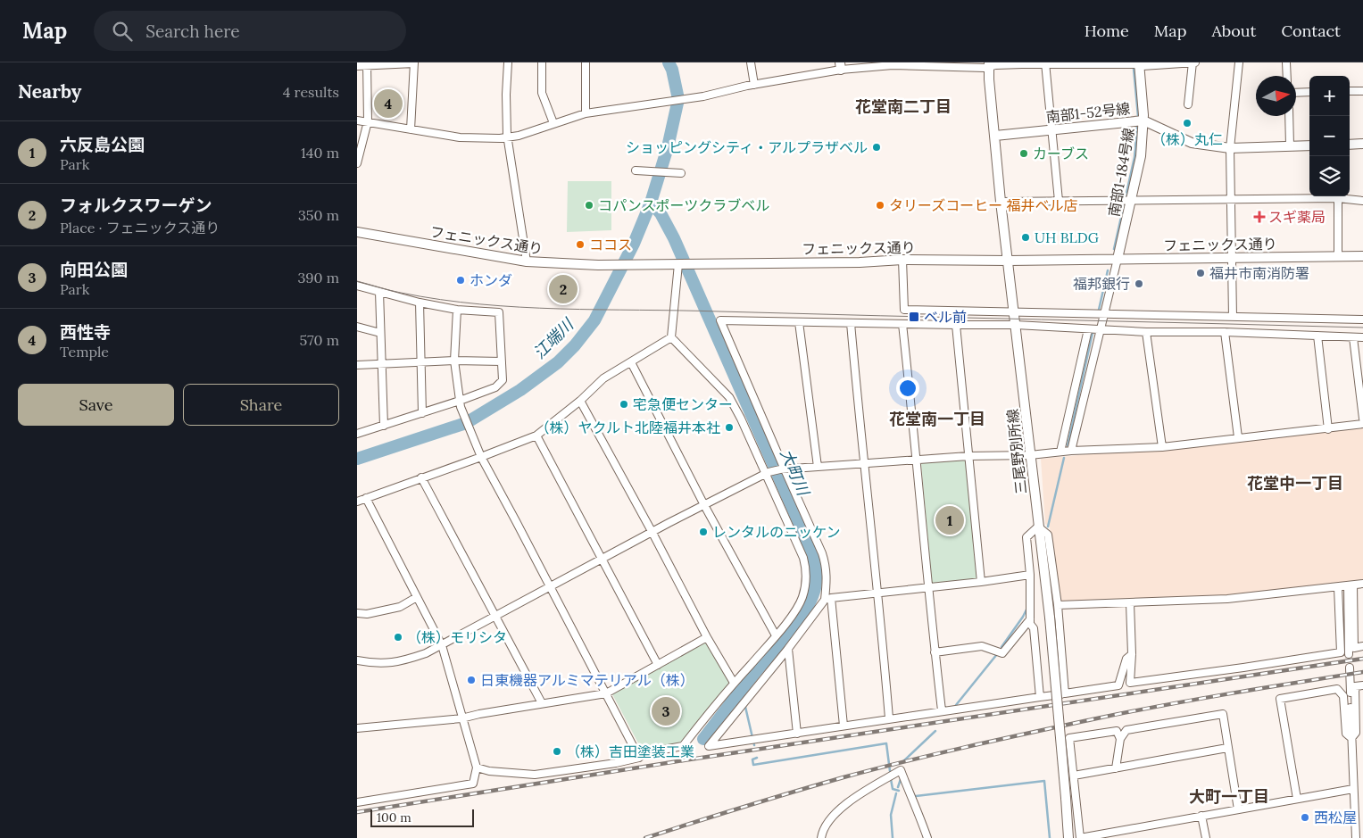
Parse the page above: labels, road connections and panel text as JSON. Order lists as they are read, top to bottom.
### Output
{
  "streets": {
    "main road": [
      "南部1-52号線",
      "南部1-184号線",
      "フェニックス通り",
      "三尾野別所線"
    ]
  },
  "crossings": [
    ["南部1-52号線", "南部1-184号線"],
    ["南部1-52号線", "三尾野別所線"],
    ["南部1-184号線", "フェニックス通り"],
    ["フェニックス通り", "三尾野別所線"]
  ],
  "districts": [
    "花堂南二丁目",
    "花堂南一丁目",
    "花堂中一丁目",
    "大町一丁目"
  ],
  "water": ["江端川", "大町川"],
  "places": {
    "other": [
      "（株）丸仁",
      "ショッピングシティ・アルプラザベル",
      "カーブス",
      "コパンスポーツクラブベル",
      "タリーズコーヒー 福井ベル店",
      "UH BLDG",
      "ココス",
      "福井市南消防署",
      "ホンダ",
      "福邦銀行",
      "宅急便センター",
      "（株）ヤクルト北陸福井本社",
      "レンタルのニッケン",
      "（株）モリシタ",
      "日東機器アルミマテリアル（株）",
      "（株）吉田塗装工業",
      "西松屋"
    ],
    "health": ["スギ薬局"],
    "transit": ["ベル前"]
  },
  "scale_bar": "100 m",
  "north": "right",
  "page": {
    "header": "Map",
    "search": "Search here",
    "nav": [
      "Home",
      "Map",
      "About",
      "Contact"
    ],
    "heading": ["Nearby", "4 results"],
    "map_buttons": ["+", "−"],
    "pins": [
      "4",
      "2",
      "1",
      "3"
    ],
    "list": [
      {
        "mark": "1",
        "name": "六反島公園",
        "note": "Park",
        "value": "140 m"
      },
      {
        "mark": "2",
        "name": "フォルクスワーゲン",
        "note": "Place · フェニックス通り",
        "value": "350 m"
      },
      {
        "mark": "3",
        "name": "向田公園",
        "note": "Park",
        "value": "390 m"
      },
      {
        "mark": "4",
        "name": "西性寺",
        "note": "Temple",
        "value": "570 m"
      }
    ],
    "buttons": ["Save", "Share"],
    "scale": "100 m"
  }
}
